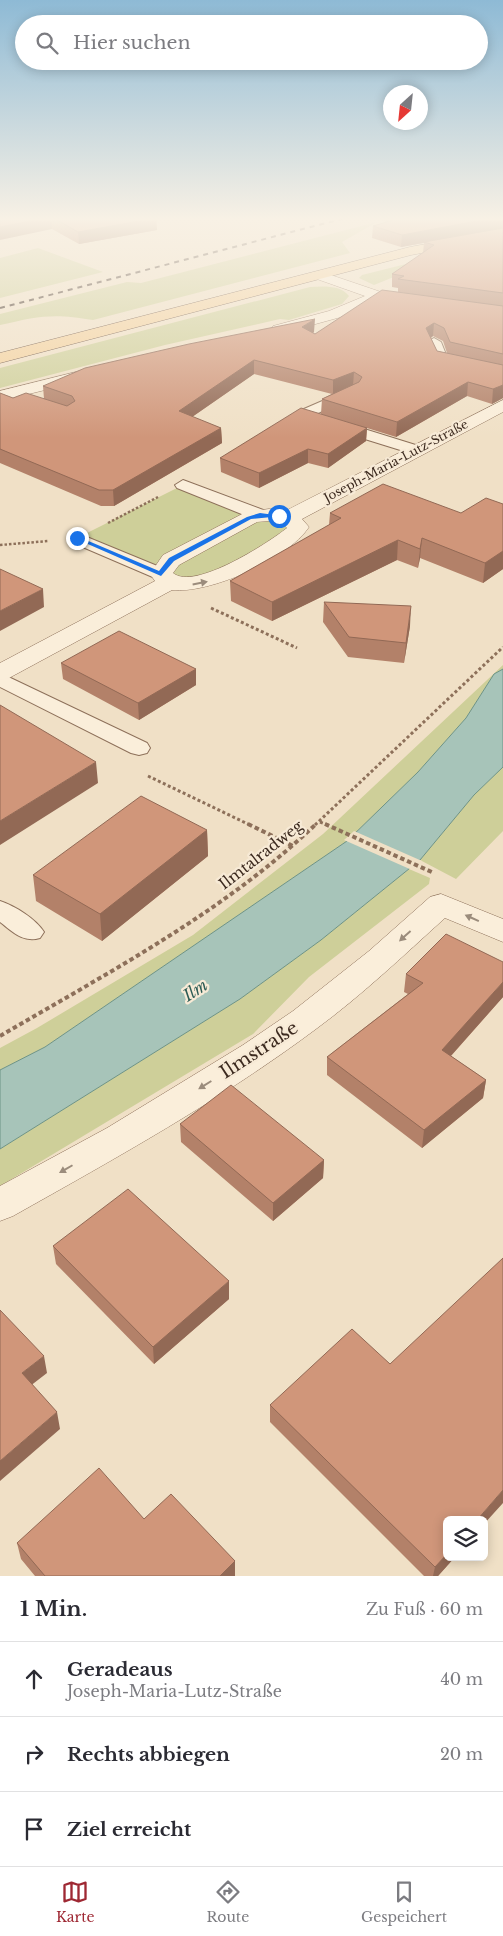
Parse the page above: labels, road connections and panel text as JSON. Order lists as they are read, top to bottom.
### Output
{
  "streets": {
    "street": ["Joseph-Maria-Lutz-Straße", "Ilmstraße"],
    "path": ["Ilmtalradweg"]
  },
  "one_way": ["Ilmstraße"],
  "water": ["Ilm"],
  "north": "bottom left",
  "page": {
    "search": "Hier suchen",
    "heading": ["1 Min.", "Zu Fuß · 60 m"],
    "list": [
      ["Geradeaus", "Joseph-Maria-Lutz-Straße", "40 m"],
      ["Rechts abbiegen", "20 m"],
      "Ziel erreicht"
    ],
    "nav": ["Karte", "Route", "Gespeichert"]
  }
}
